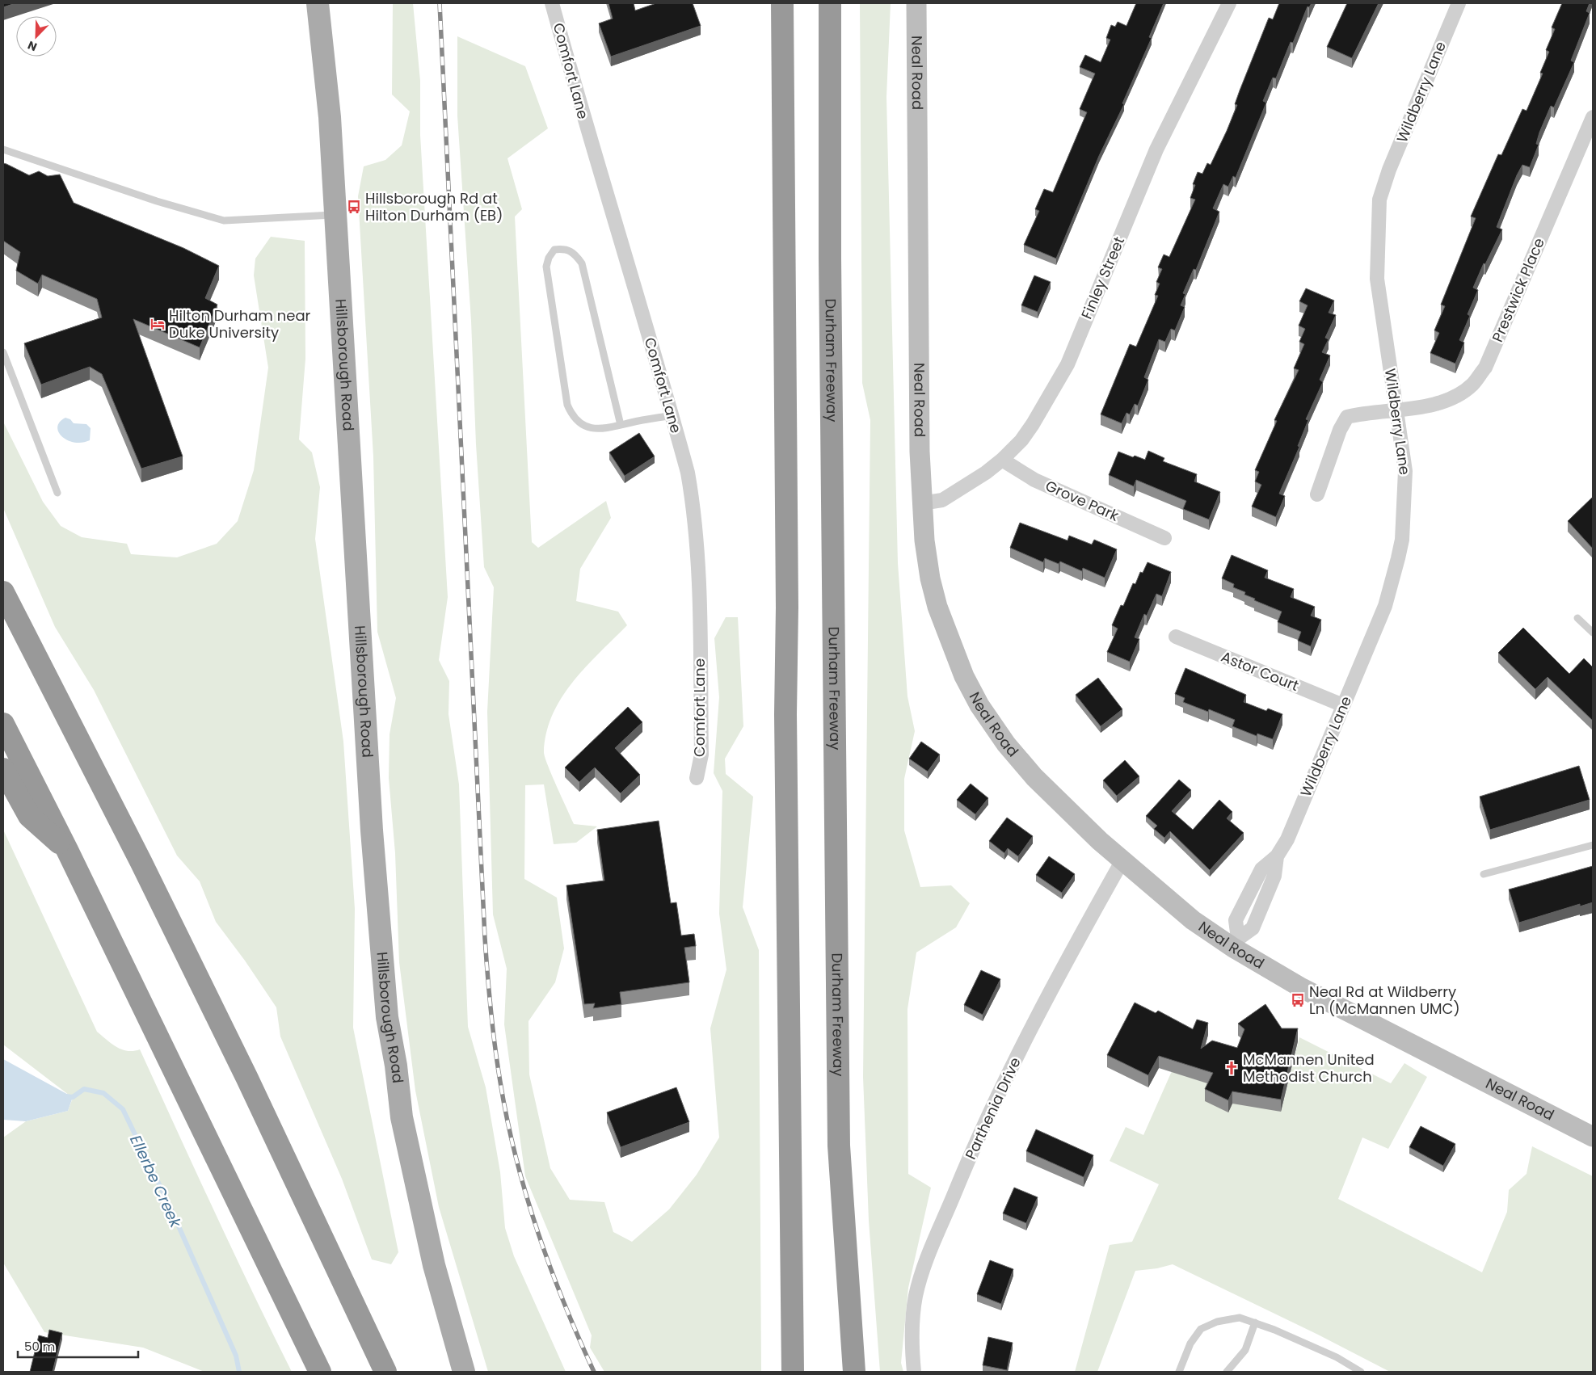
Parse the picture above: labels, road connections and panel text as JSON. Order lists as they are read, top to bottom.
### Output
{
  "streets": {
    "highway": ["Durham Freeway"],
    "main road": ["Hillsborough Road"],
    "street": [
      "Comfort Lane",
      "Neal Road",
      "Wildberry Lane",
      "Finley Street",
      "Prestwick Place",
      "Grove Park",
      "Astor Court",
      "Parthenia Drive"
    ]
  },
  "crossings": [
    ["Neal Road", "Wildberry Lane"],
    ["Neal Road", "Finley Street"],
    ["Neal Road", "Parthenia Drive"],
    ["Wildberry Lane", "Prestwick Place"],
    ["Wildberry Lane", "Astor Court"],
    ["Finley Street", "Grove Park"]
  ],
  "water": ["Ellerbe Creek"],
  "places": {
    "bus stop": ["Hillsborough Rd at Hilton Durham (EB)", "Neal Rd at Wildberry Ln (McMannen UMC)"],
    "hotel": ["Hilton Durham near Duke University"],
    "church": ["McMannen United Methodist Church"]
  },
  "scale_bar": "50 m",
  "north": "bottom left"
}
